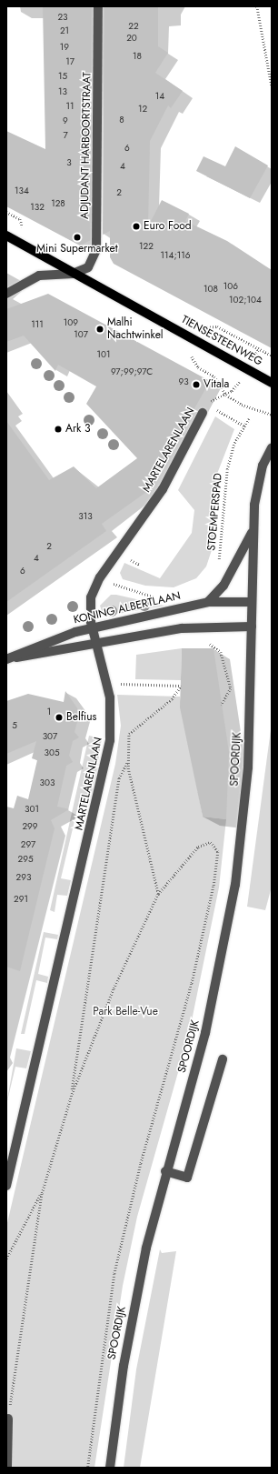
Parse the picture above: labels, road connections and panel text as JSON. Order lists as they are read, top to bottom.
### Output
{
  "streets": {
    "main road": ["TIENSESTEENWEG"],
    "street": [
      "ADJUDANT HARBOORTSTRAAT",
      "MARTELARENLAAN",
      "KONING ALBERTLAAN",
      "SPOORDIJK"
    ],
    "path": ["STOEMPERSPAD"]
  },
  "crossings": [
    ["ADJUDANT HARBOORTSTRAAT", "TIENSESTEENWEG"],
    ["MARTELARENLAAN", "STOEMPERSPAD"],
    ["MARTELARENLAAN", "KONING ALBERTLAAN"],
    ["KONING ALBERTLAAN", "SPOORDIJK"]
  ],
  "parks": ["Park Belle-Vue"],
  "places": [
    "Euro Food",
    "Mini Supermarket",
    "Malhi Nachtwinkel",
    "Vitala",
    "Ark 3",
    "Belfius"
  ],
  "house_numbers": [
    "23",
    "22",
    "21",
    "20",
    "19",
    "18",
    "17",
    "15",
    "13",
    "14",
    "11",
    "12",
    "8",
    "9",
    "7",
    "6",
    "3",
    "4",
    "134",
    "2",
    "128",
    "132",
    "122",
    "114;116",
    "106",
    "108",
    "102;104",
    "109",
    "111",
    "107",
    "101",
    "97;99;97C",
    "93",
    "313",
    "2",
    "4",
    "6",
    "1",
    "5",
    "307",
    "305",
    "303",
    "301",
    "299",
    "297",
    "295",
    "293",
    "291"
  ]
}
